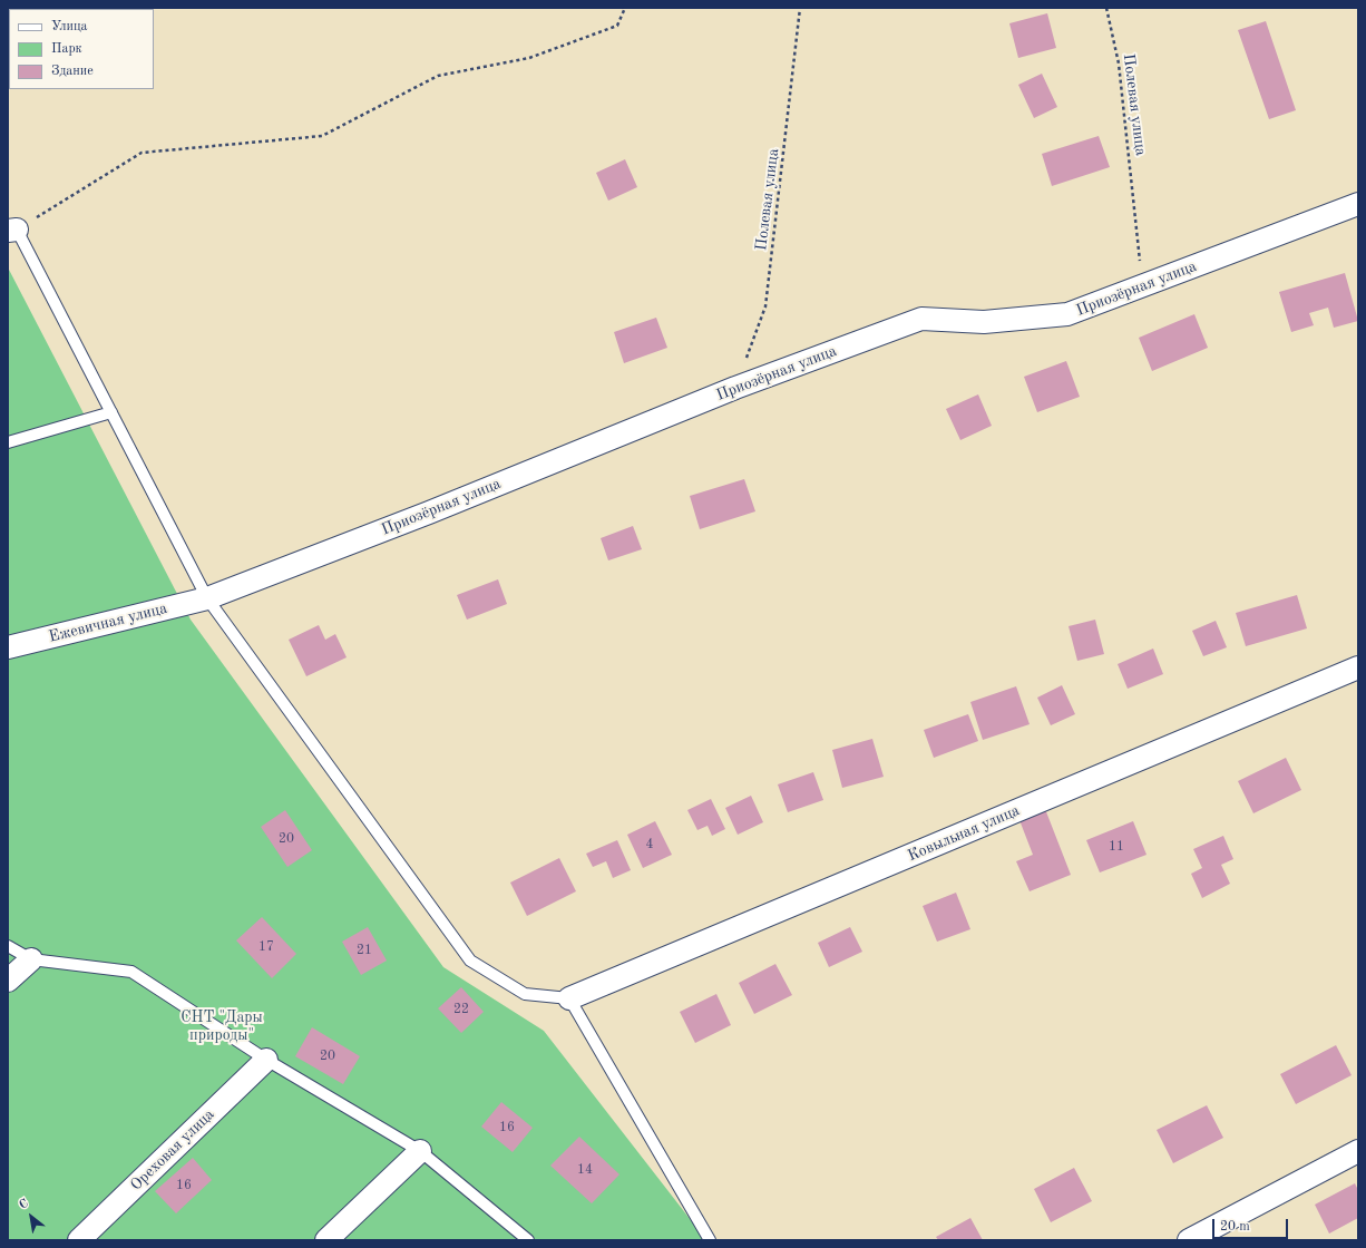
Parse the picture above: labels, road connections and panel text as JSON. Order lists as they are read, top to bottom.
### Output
{
  "streets": {
    "street": [
      "Приозёрная улица",
      "Ежевичная улица",
      "Ковыльная улица",
      "Ореховая улица"
    ],
    "path": ["Полевая улица"]
  },
  "crossings": [
    ["Полевая улица", "Приозёрная улица"],
    ["Приозёрная улица", "Ежевичная улица"]
  ],
  "parks": ["СНТ \"Дары природы\""],
  "house_numbers": [
    "20",
    "4",
    "11",
    "17",
    "21",
    "22",
    "20",
    "16",
    "14",
    "16"
  ],
  "legend": ["Улица", "Парк", "Здание"],
  "scale_bar": "20 m",
  "north": "top left"
}
